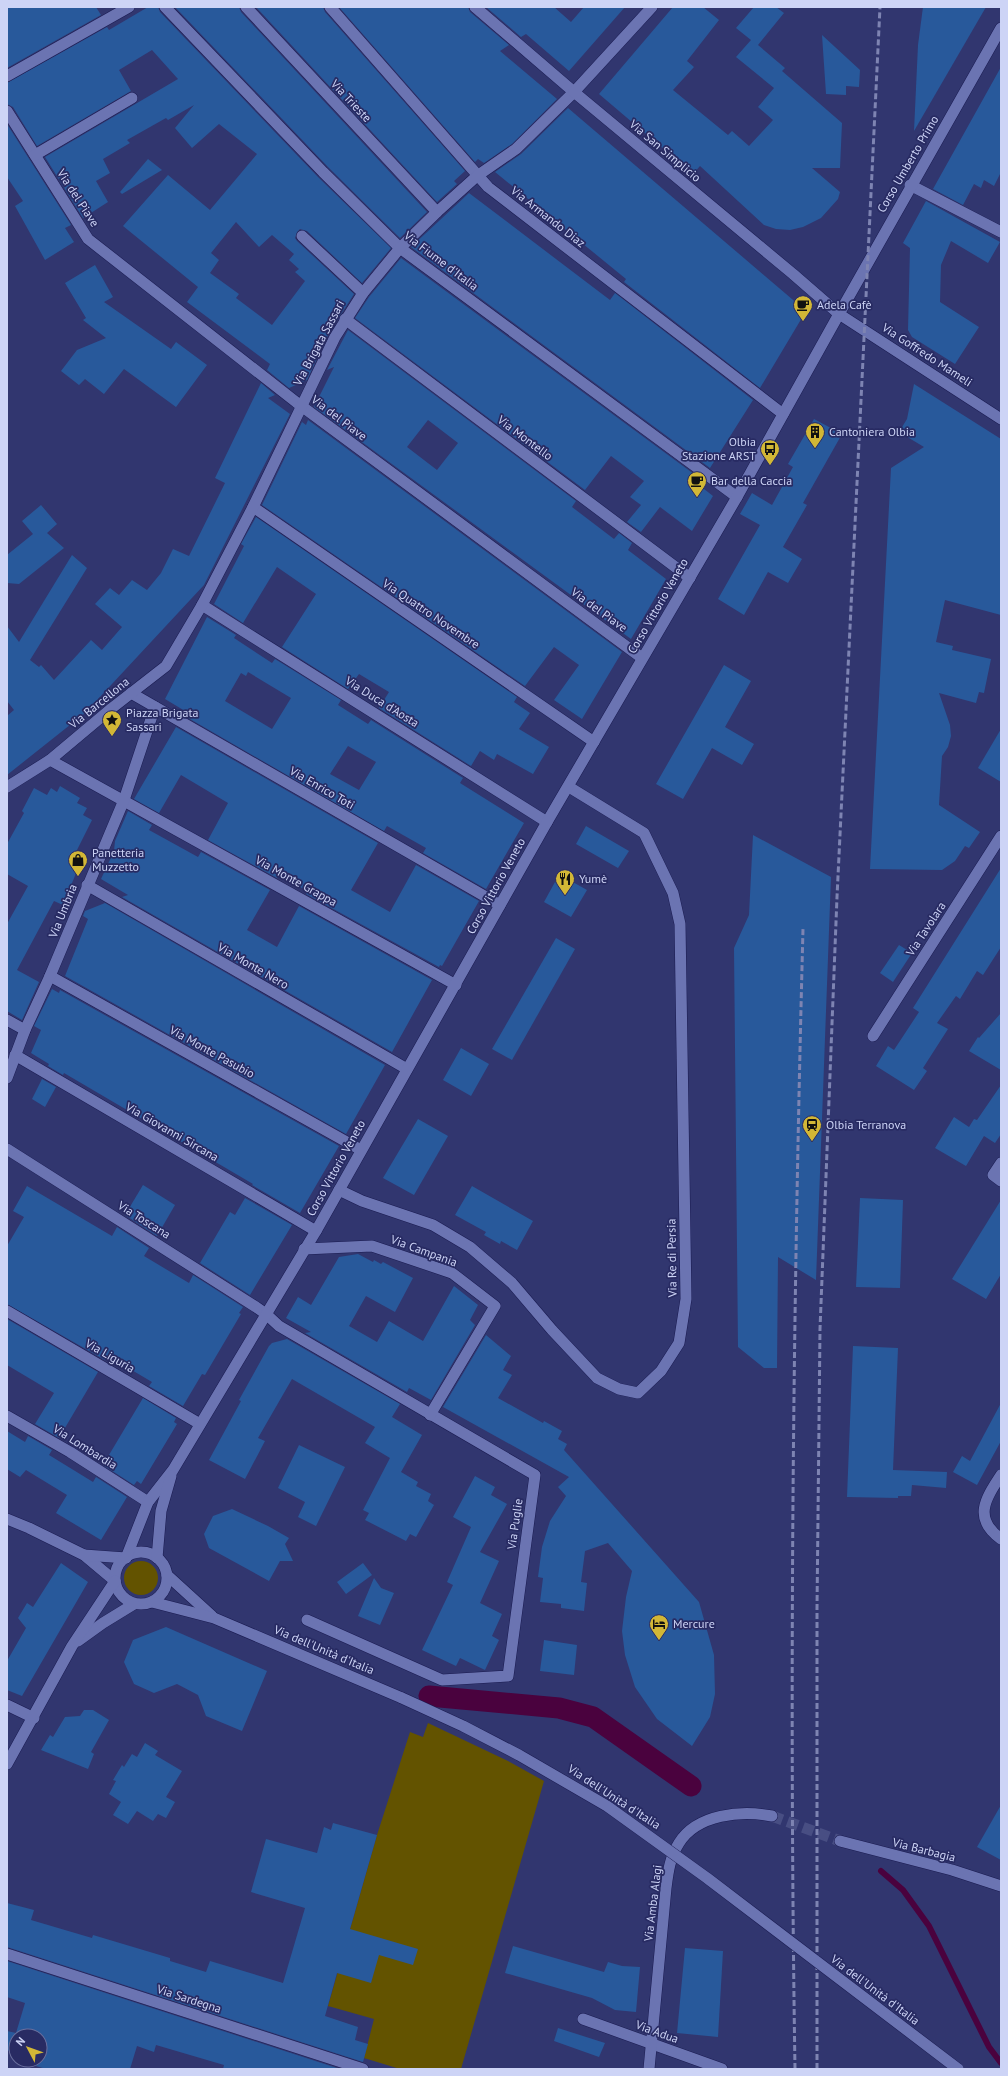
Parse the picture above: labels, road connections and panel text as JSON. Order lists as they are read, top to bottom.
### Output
{
  "streets": {
    "street": [
      "Via Trieste",
      "Via San Simplicio",
      "Corso Umberto Primo",
      "Via del Piave",
      "Via Armando Diaz",
      "Via Fiume d'Italia",
      "Via Brigata Sassari",
      "Via Goffredo Mameli",
      "Via Montello",
      "Corso Vittorio Veneto",
      "Via Quattro Novembre",
      "Via Duca d'Aosta",
      "Via Barcellona",
      "Via Enrico Toti",
      "Via Monte Grappa",
      "Via Umbria",
      "Via Tavolara",
      "Via Monte Nero",
      "Via Monte Pasubio",
      "Via Giovanni Sircana",
      "Via Toscana",
      "Via Campania",
      "Via Re di Persia",
      "Via Liguria",
      "Via Lombardia",
      "Via Puglie",
      "Via dell'Unità d'Italia",
      "Via Barbagia",
      "Via Amba Alagi",
      "Via Sardegna",
      "Via Adua"
    ]
  },
  "crossings": [
    ["Via Trieste", "Via Brigata Sassari"],
    ["Via San Simplicio", "Corso Umberto Primo"],
    ["Via San Simplicio", "Via Brigata Sassari"],
    ["Via San Simplicio", "Via Goffredo Mameli"],
    ["Via San Simplicio", "Corso Vittorio Veneto"],
    ["Corso Umberto Primo", "Via Goffredo Mameli"],
    ["Corso Umberto Primo", "Corso Vittorio Veneto"],
    ["Via del Piave", "Via Brigata Sassari"],
    ["Via del Piave", "Corso Vittorio Veneto"],
    ["Via Armando Diaz", "Via Brigata Sassari"],
    ["Via Armando Diaz", "Corso Vittorio Veneto"],
    ["Via Fiume d'Italia", "Via Brigata Sassari"],
    ["Via Fiume d'Italia", "Corso Vittorio Veneto"],
    ["Via Brigata Sassari", "Via Montello"],
    ["Via Brigata Sassari", "Via Quattro Novembre"],
    ["Via Brigata Sassari", "Via Duca d'Aosta"],
    ["Via Brigata Sassari", "Via Barcellona"],
    ["Via Goffredo Mameli", "Corso Vittorio Veneto"],
    ["Via Montello", "Corso Vittorio Veneto"],
    ["Corso Vittorio Veneto", "Via Quattro Novembre"],
    ["Corso Vittorio Veneto", "Via Duca d'Aosta"],
    ["Corso Vittorio Veneto", "Via Enrico Toti"],
    ["Corso Vittorio Veneto", "Via Monte Grappa"],
    ["Corso Vittorio Veneto", "Via Monte Nero"],
    ["Corso Vittorio Veneto", "Via Monte Pasubio"],
    ["Corso Vittorio Veneto", "Via Giovanni Sircana"],
    ["Corso Vittorio Veneto", "Via Toscana"],
    ["Corso Vittorio Veneto", "Via Campania"],
    ["Corso Vittorio Veneto", "Via Re di Persia"],
    ["Corso Vittorio Veneto", "Via Liguria"],
    ["Corso Vittorio Veneto", "Via Lombardia"],
    ["Corso Vittorio Veneto", "Via Puglie"],
    ["Corso Vittorio Veneto", "Via dell'Unità d'Italia"],
    ["Via Barcellona", "Via Enrico Toti"],
    ["Via Enrico Toti", "Via Umbria"],
    ["Via Monte Grappa", "Via Umbria"],
    ["Via Umbria", "Via Monte Nero"],
    ["Via Umbria", "Via Monte Pasubio"],
    ["Via Umbria", "Via Giovanni Sircana"],
    ["Via Toscana", "Via Puglie"],
    ["Via Campania", "Via Puglie"],
    ["Via Amba Alagi", "Via Adua"]
  ],
  "places": {
    "cafe": ["Adela Cafè", "Bar della Caccia"],
    "building": ["Cantoniera Olbia"],
    "bus stop": ["Olbia Stazione ARST"],
    "place": ["Piazza Brigata Sassari"],
    "shop": ["Panetteria Muzzetto"],
    "restaurant": ["Yumè"],
    "station": ["Olbia Terranova"],
    "hotel": ["Mercure"]
  },
  "north": "top left"
}
